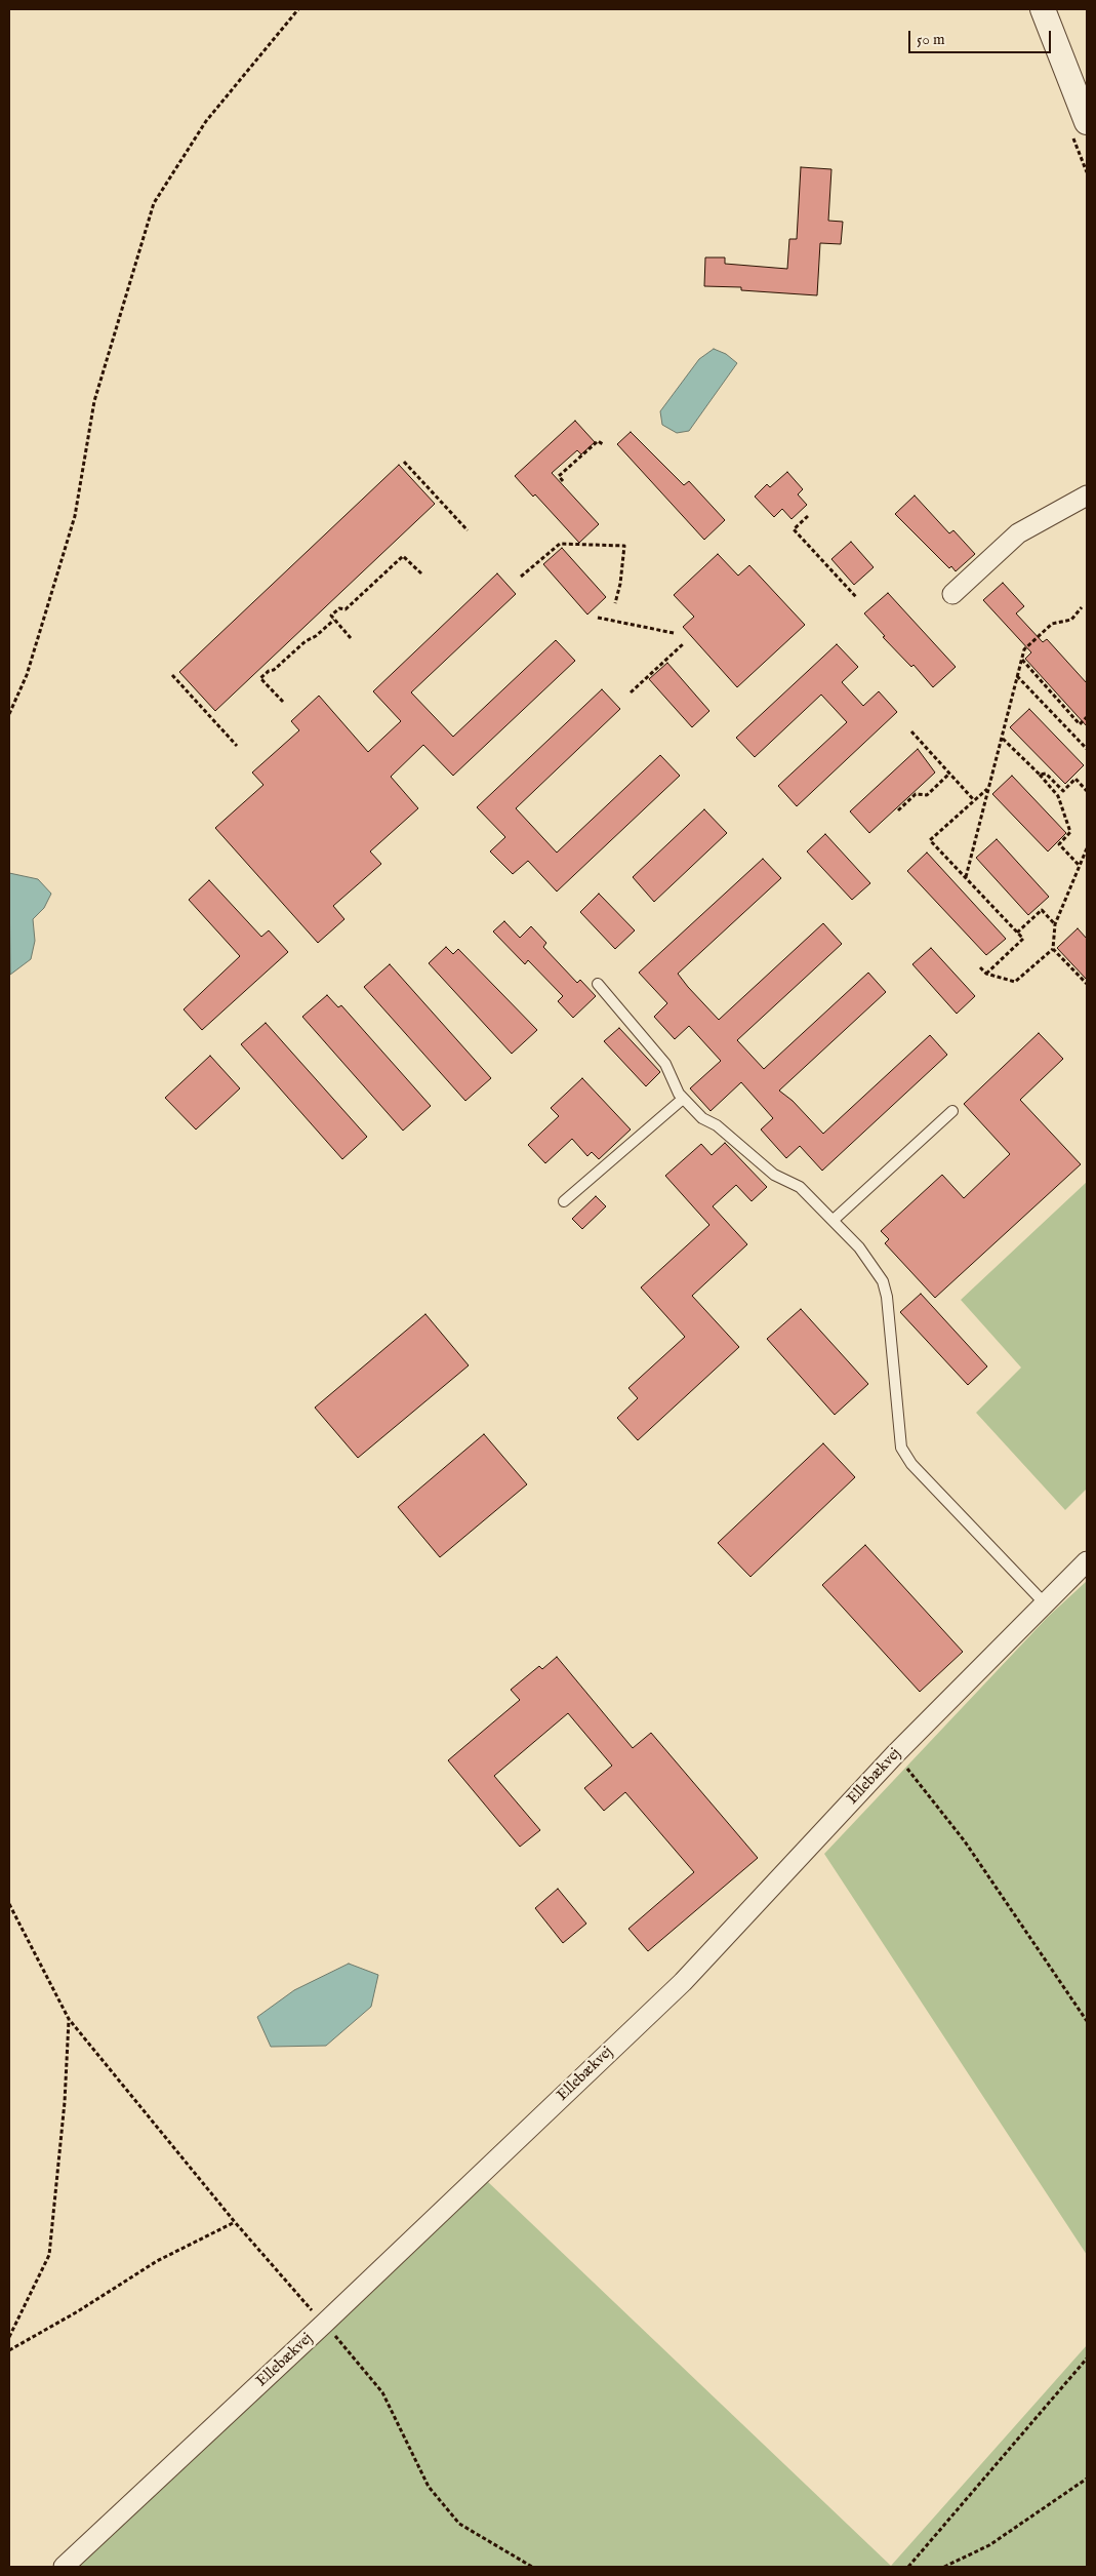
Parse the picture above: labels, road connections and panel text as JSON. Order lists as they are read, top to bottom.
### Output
{
  "streets": {
    "street": ["Ellebækvej"]
  },
  "scale_bar": "50 m"
}
